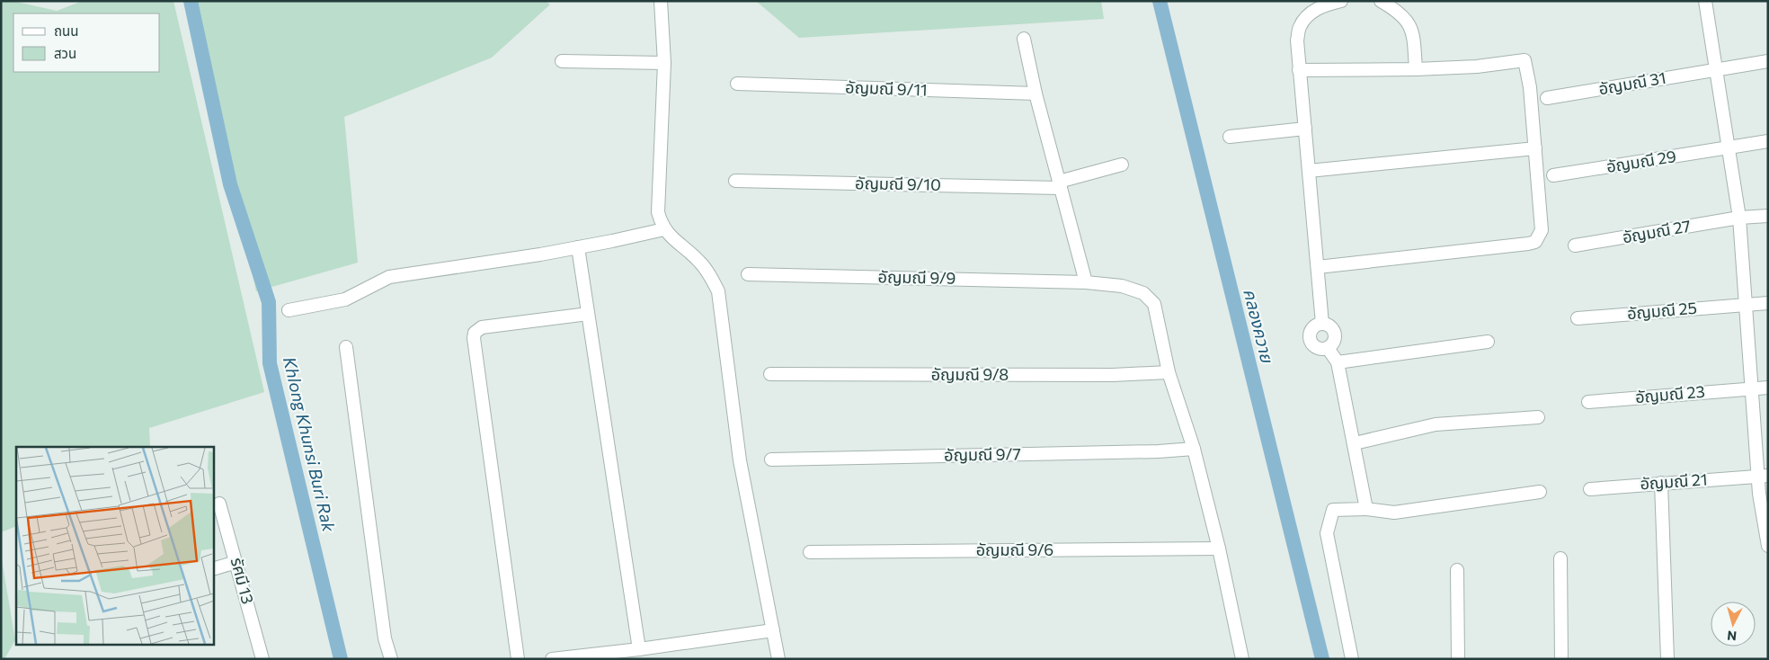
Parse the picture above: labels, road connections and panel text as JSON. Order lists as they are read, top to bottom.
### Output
{
  "streets": {
    "street": [
      "อัญมณี 31",
      "อัญมณี 9/11",
      "อัญมณี 29",
      "อัญมณี 9/10",
      "อัญมณี 27",
      "อัญมณี 9/9",
      "อัญมณี 25",
      "อัญมณี 9/8",
      "อัญมณี 23",
      "อัญมณี 9/7",
      "อัญมณี 21",
      "อัญมณี 9/6",
      "รัศมี 13"
    ]
  },
  "crossings": [
    ["อัญมณี 9/9", "อัญมณี 9/8"],
    ["อัญมณี 9/9", "อัญมณี 9/7"],
    ["อัญมณี 9/9", "อัญมณี 9/6"]
  ],
  "water": ["คลองควาย", "Khlong Khunsi Buri Rak"],
  "legend": ["ถนน", "สวน"],
  "north": "bottom"
}
